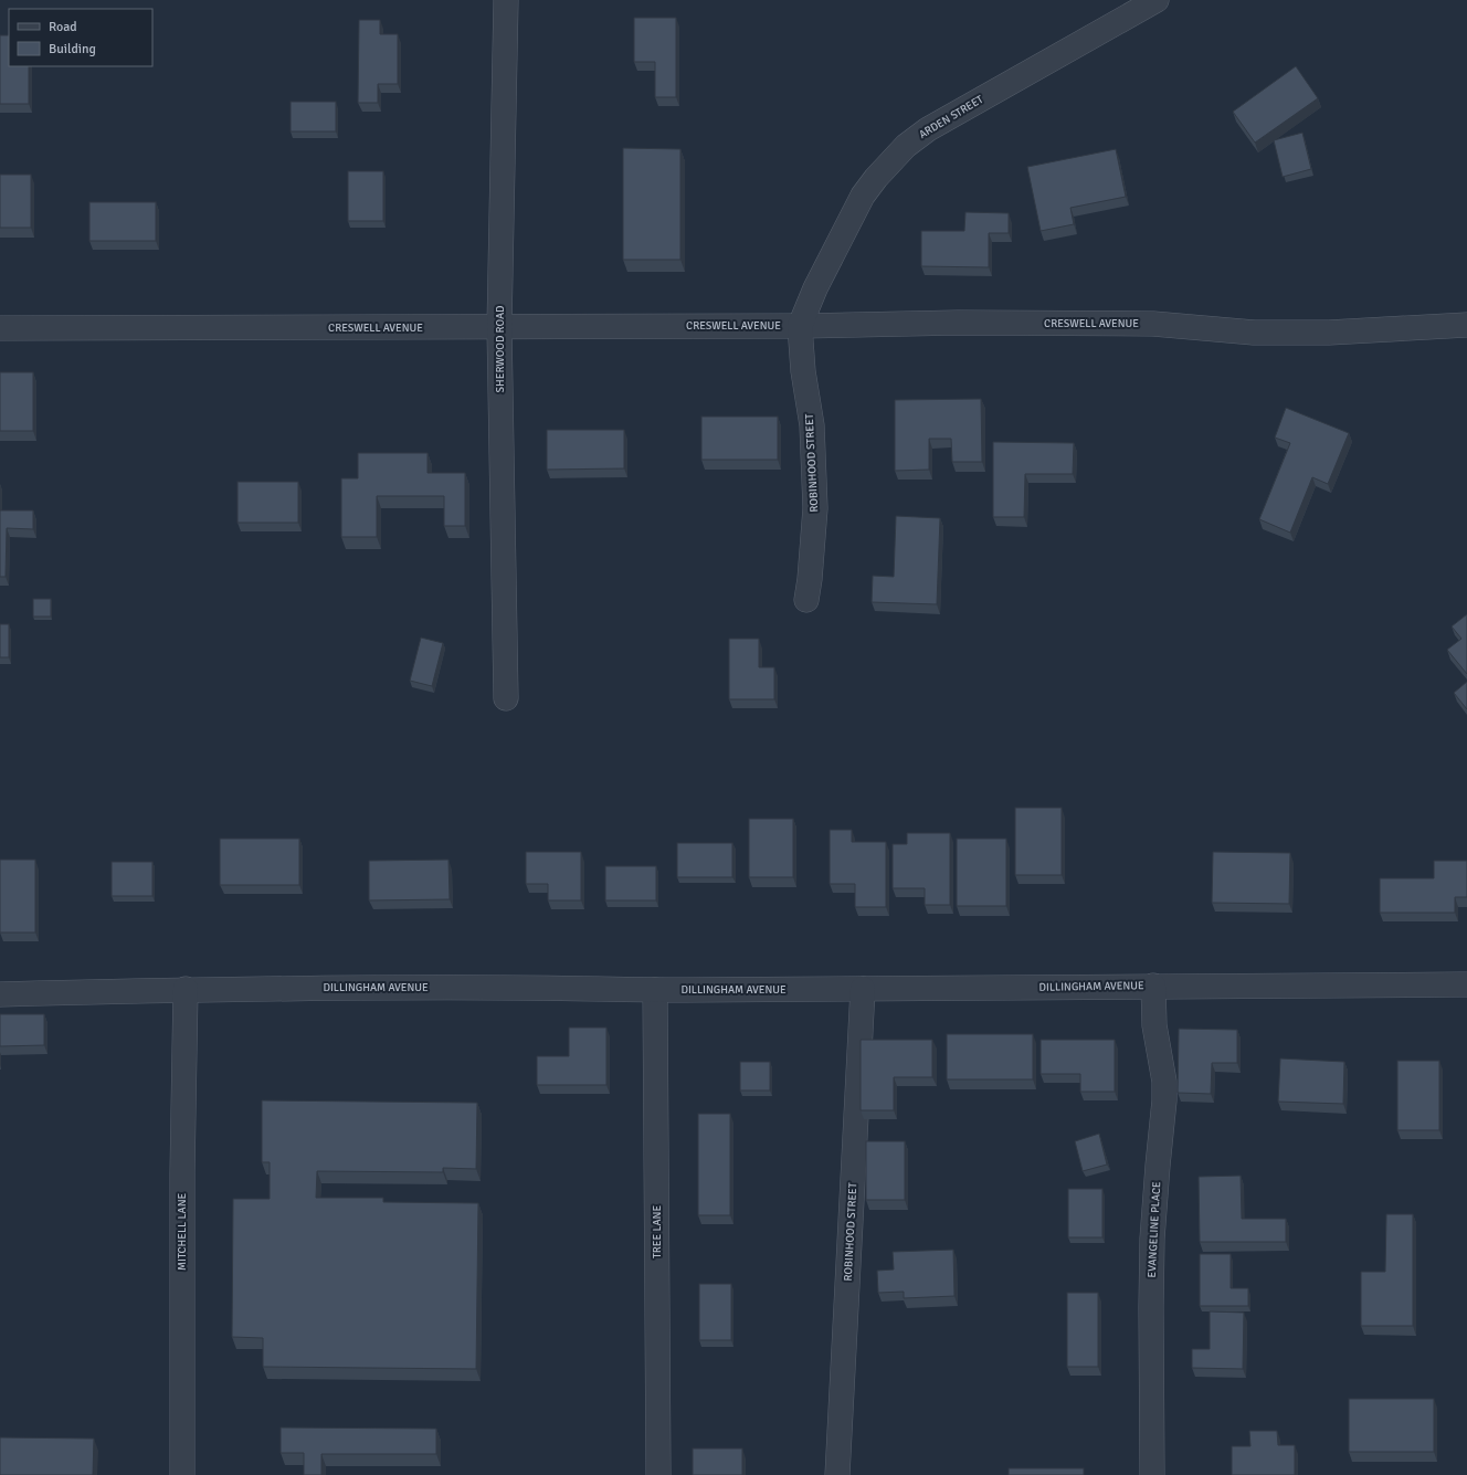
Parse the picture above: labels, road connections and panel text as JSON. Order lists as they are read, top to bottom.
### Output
{
  "streets": {
    "street": [
      "ARDEN STREET",
      "CRESWELL AVENUE",
      "SHERWOOD ROAD",
      "ROBINHOOD STREET",
      "DILLINGHAM AVENUE",
      "EVANGELINE PLACE",
      "MITCHELL LANE",
      "TREE LANE"
    ]
  },
  "crossings": [
    ["ARDEN STREET", "CRESWELL AVENUE"],
    ["ARDEN STREET", "ROBINHOOD STREET"],
    ["CRESWELL AVENUE", "SHERWOOD ROAD"],
    ["CRESWELL AVENUE", "ROBINHOOD STREET"],
    ["ROBINHOOD STREET", "DILLINGHAM AVENUE"],
    ["DILLINGHAM AVENUE", "EVANGELINE PLACE"],
    ["DILLINGHAM AVENUE", "MITCHELL LANE"],
    ["DILLINGHAM AVENUE", "TREE LANE"]
  ],
  "legend": ["Road", "Building"]
}
